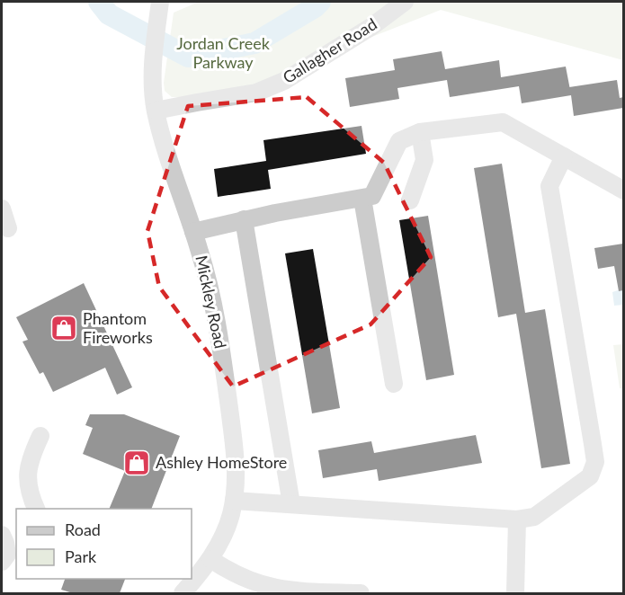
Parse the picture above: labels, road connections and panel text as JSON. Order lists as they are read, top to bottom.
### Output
{
  "streets": {
    "street": ["Gallagher Road", "Mickley Road"]
  },
  "crossings": [
    ["Gallagher Road", "Mickley Road"]
  ],
  "parks": ["Jordan Creek Parkway"],
  "places": {
    "shop": ["Phantom Fireworks", "Ashley HomeStore"]
  },
  "legend": ["Road", "Park"]
}
